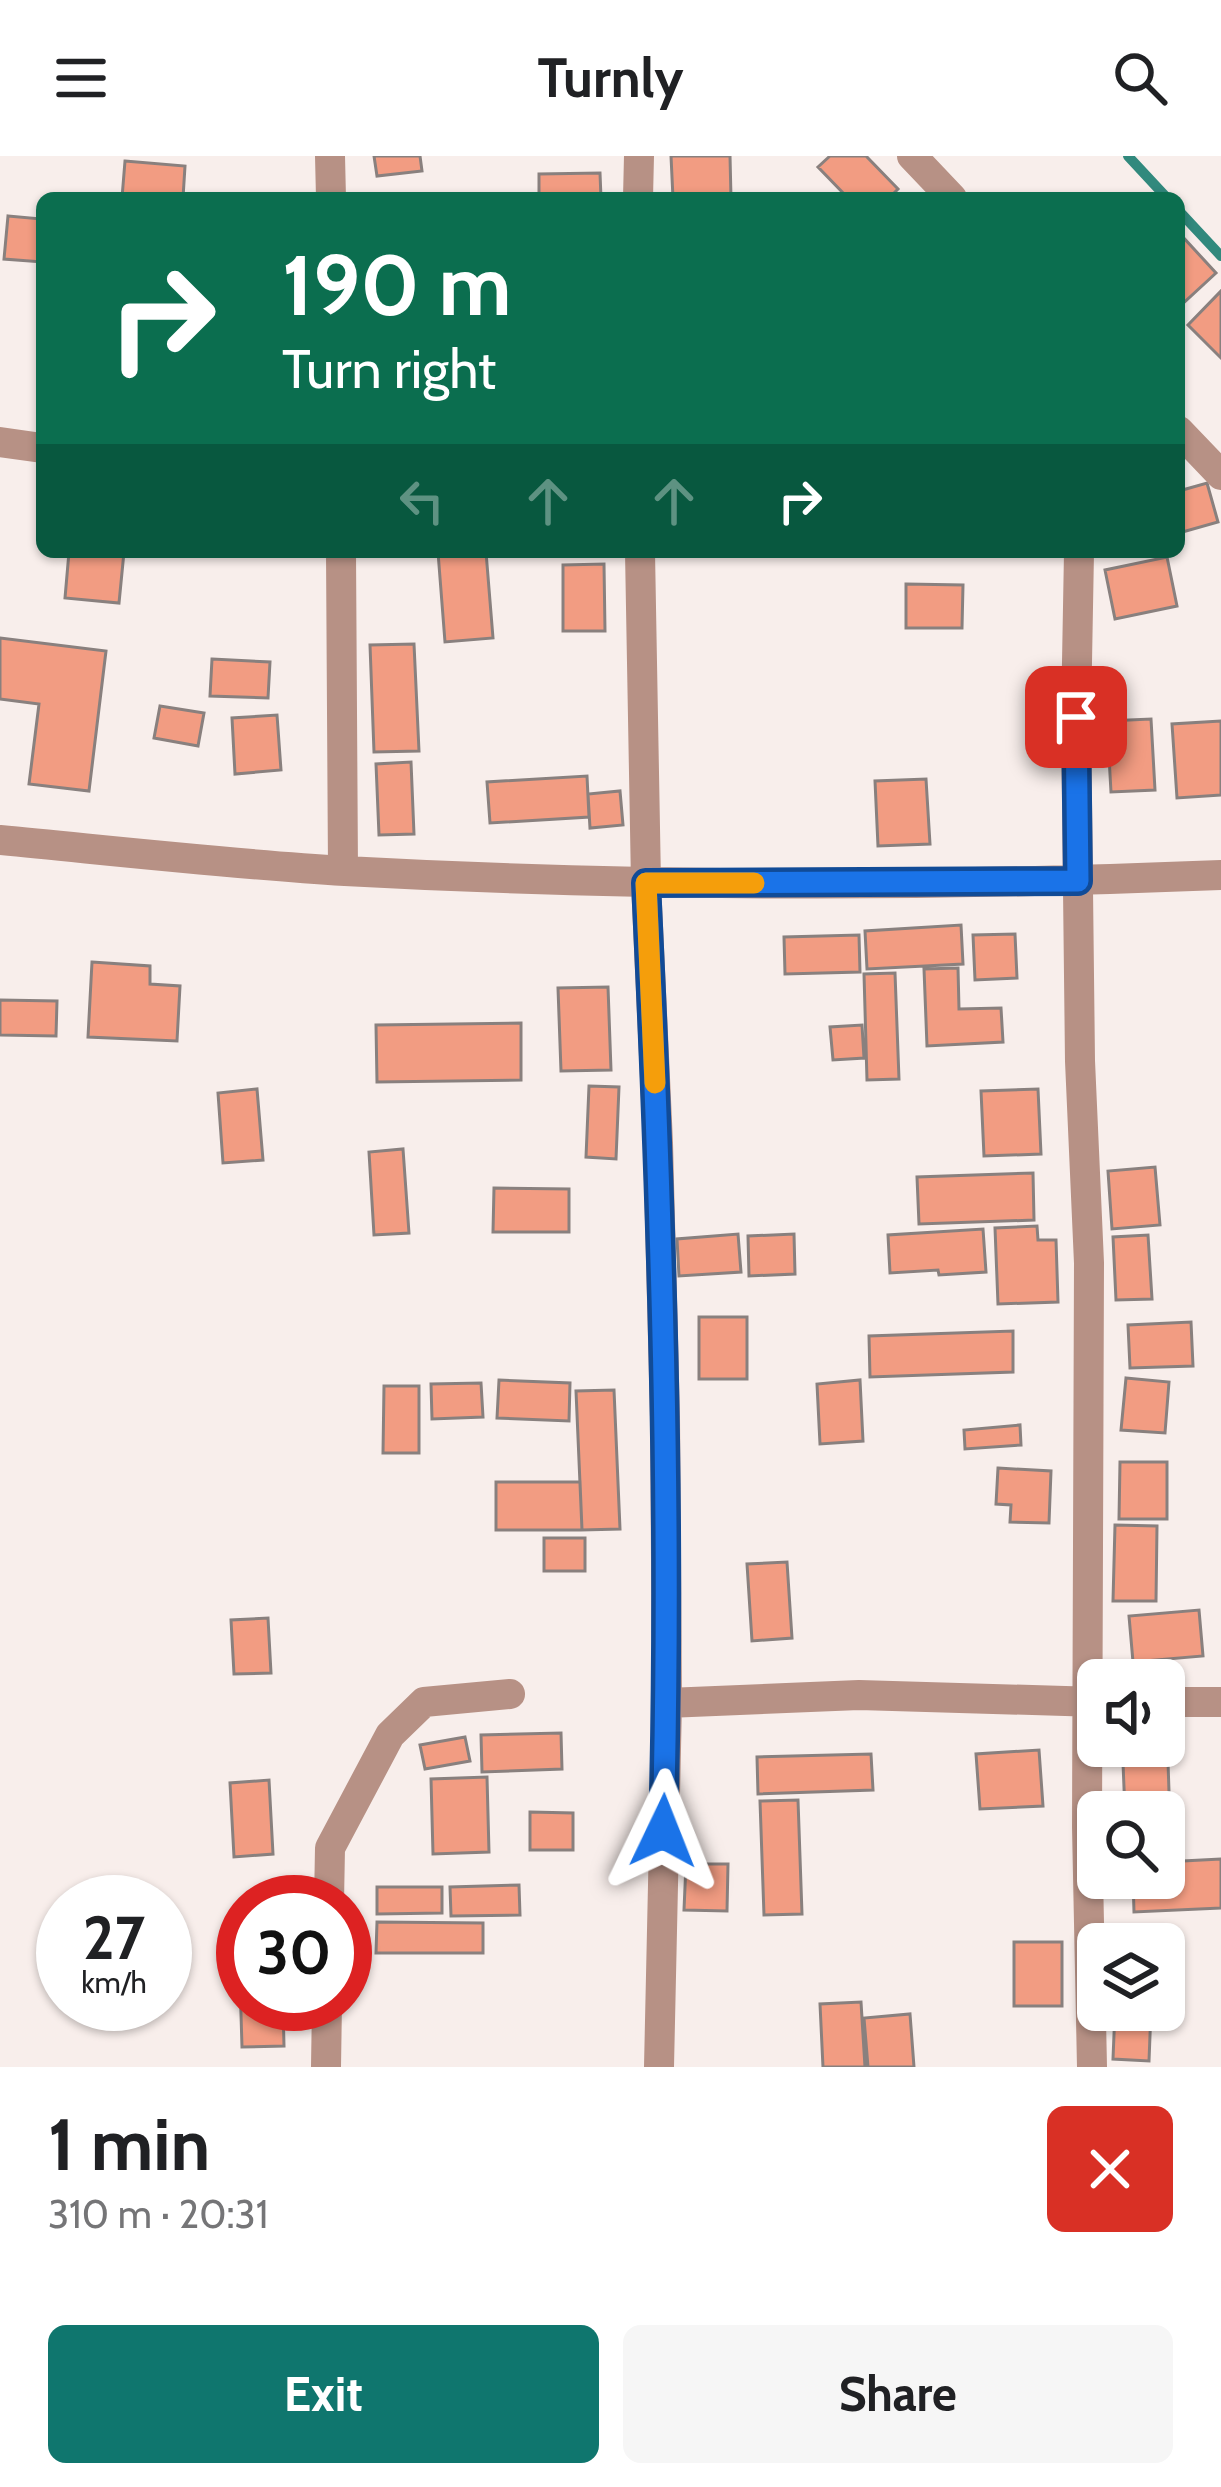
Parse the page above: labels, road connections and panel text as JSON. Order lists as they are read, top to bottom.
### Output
{
  "page": {
    "header": "Turnly",
    "turn": ["190 m", "Turn right"],
    "speed": "27 km/h",
    "limit": "30",
    "heading": ["1 min", "310 m · 20:31"],
    "buttons": ["Exit", "Share"]
  }
}
